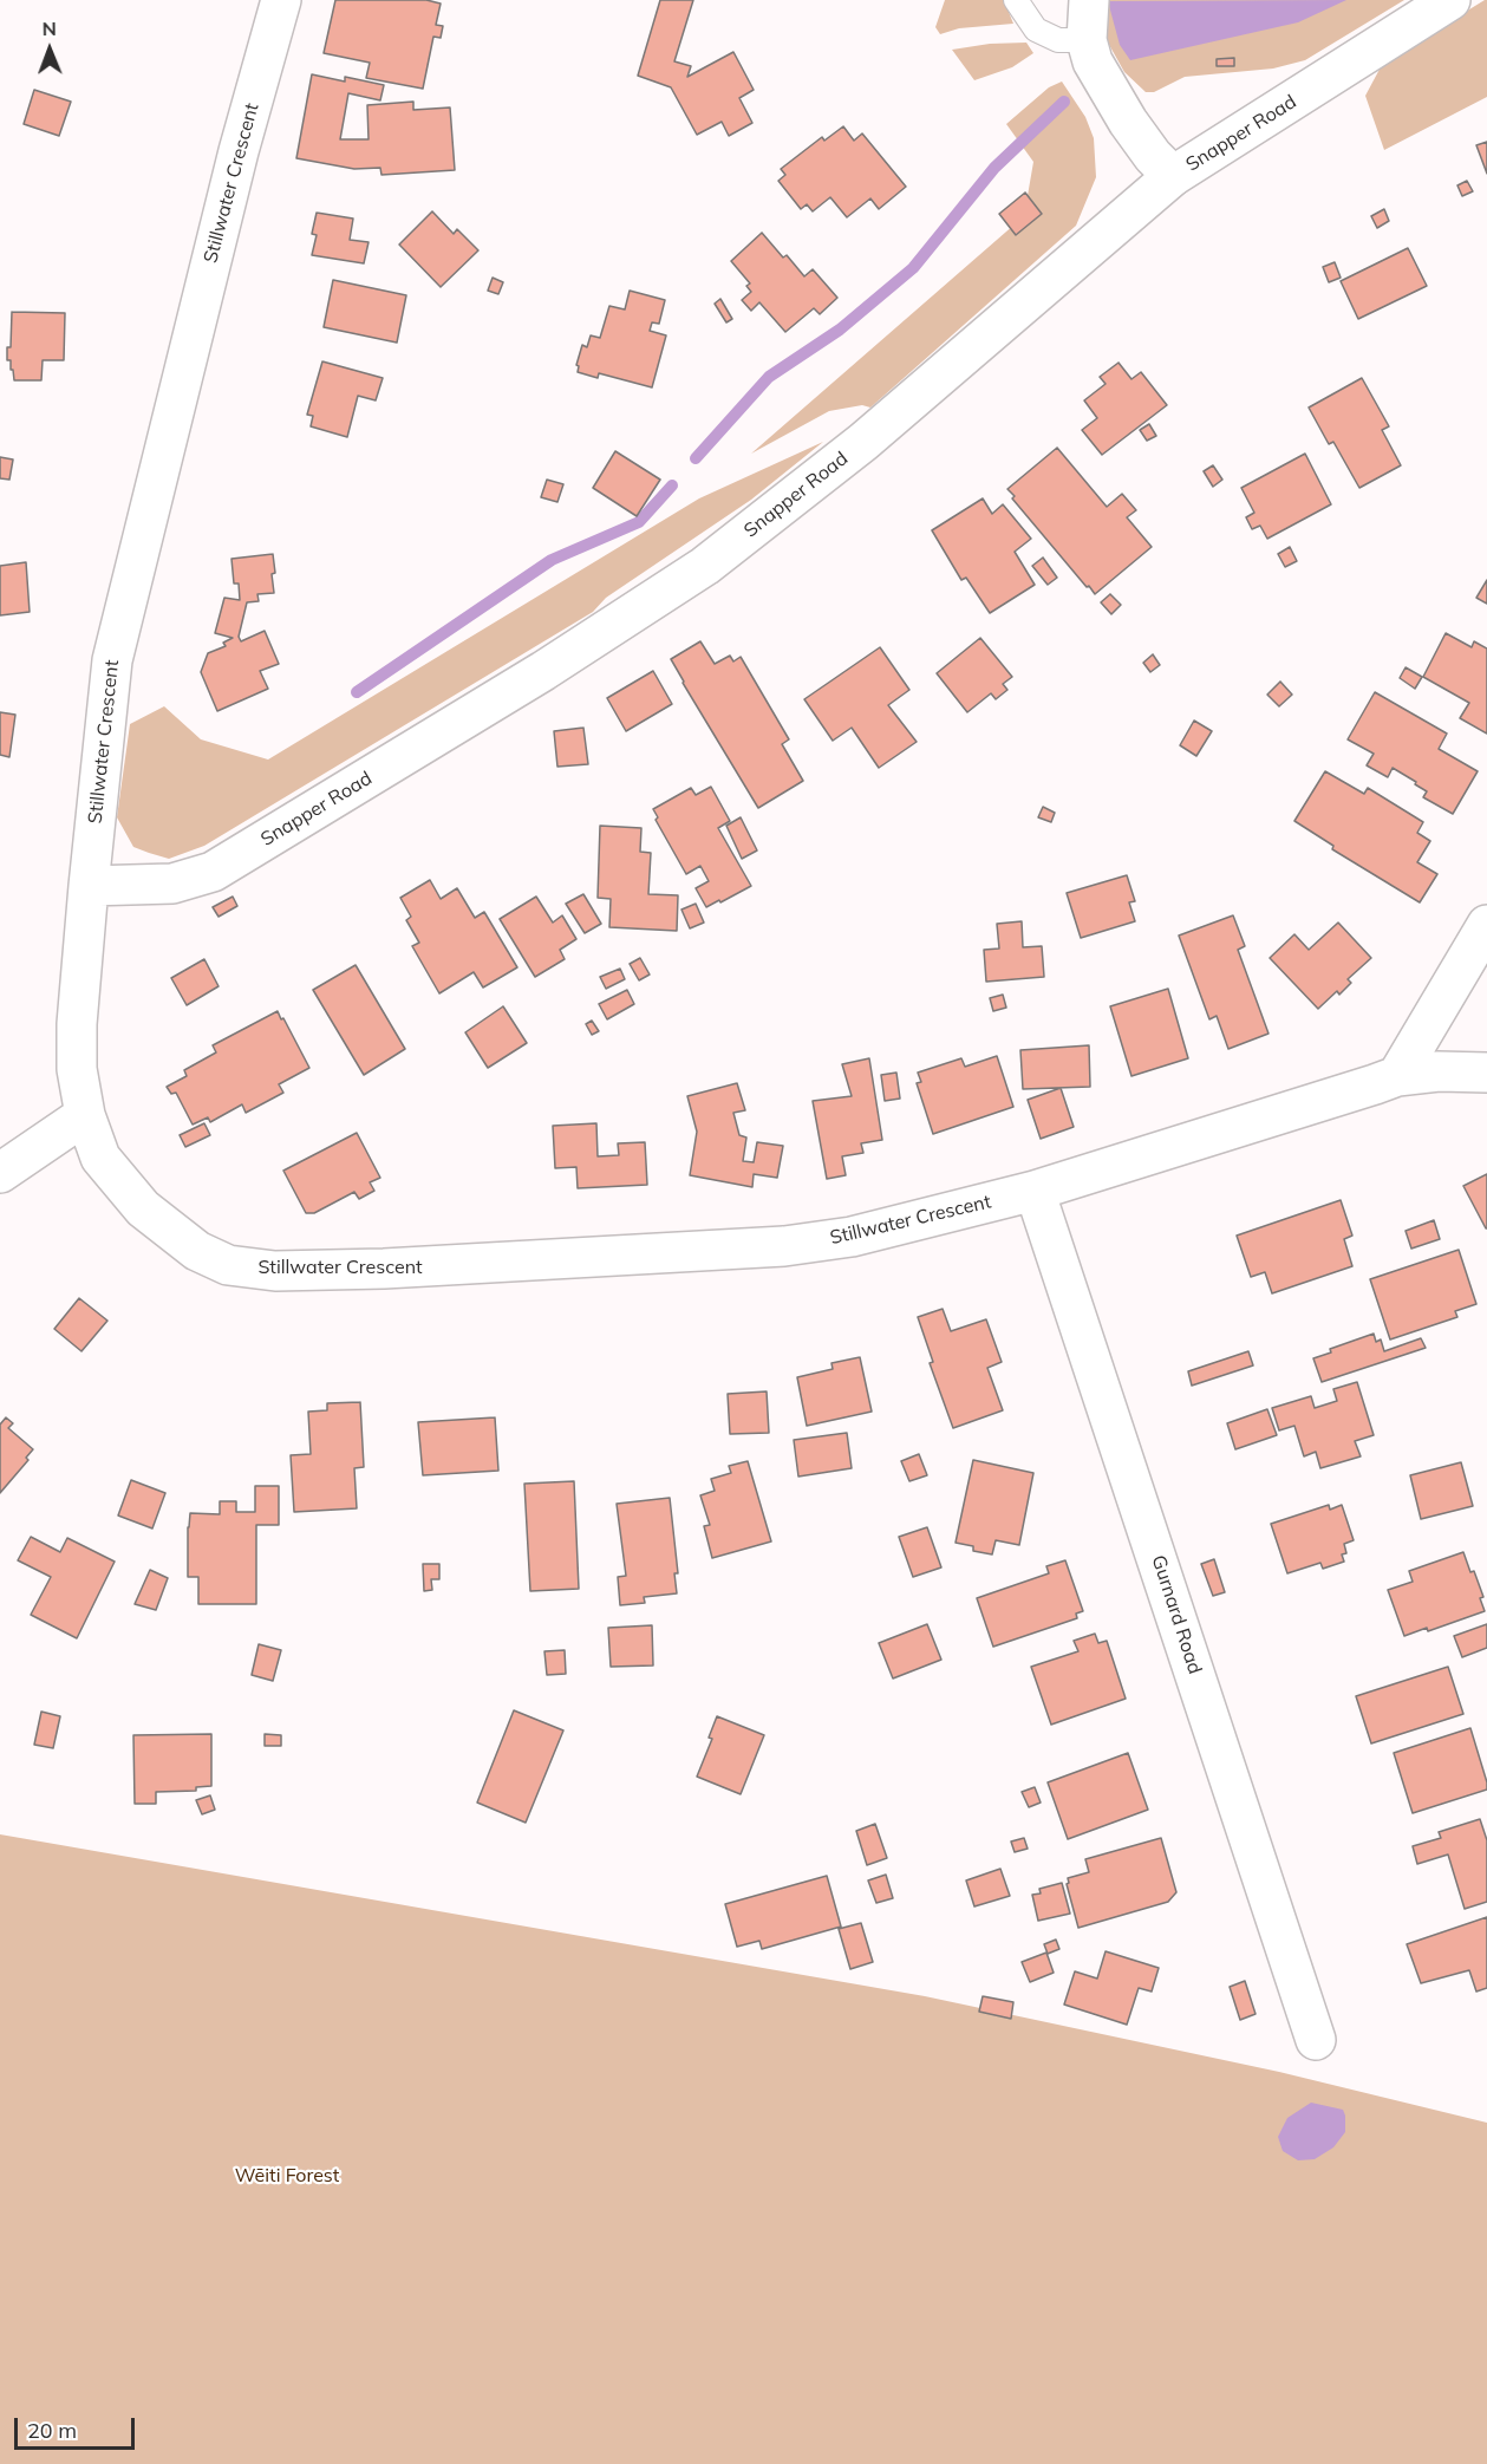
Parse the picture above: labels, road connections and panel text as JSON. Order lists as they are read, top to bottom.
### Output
{
  "streets": {
    "street": ["Snapper Road", "Stillwater Crescent", "Gurnard Road"]
  },
  "crossings": [
    ["Snapper Road", "Stillwater Crescent"],
    ["Stillwater Crescent", "Gurnard Road"]
  ],
  "parks": ["Wēiti Forest"],
  "scale_bar": "20 m",
  "north": "top"
}
